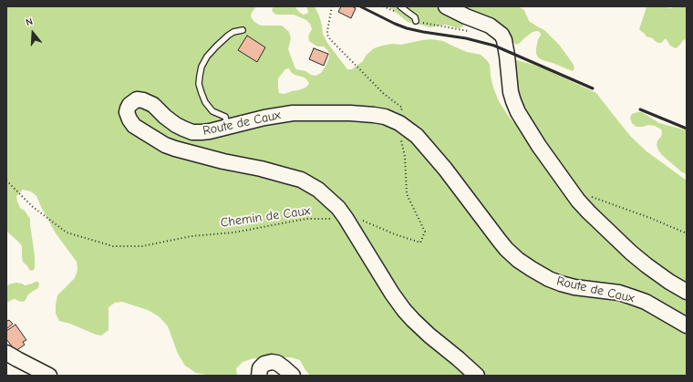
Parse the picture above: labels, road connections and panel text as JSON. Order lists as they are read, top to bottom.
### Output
{
  "streets": {
    "street": ["Route de Caux"],
    "path": ["Chemin de Caux"]
  },
  "crossings": [
    ["Route de Caux", "Chemin de Caux"]
  ],
  "north": "top"
}
